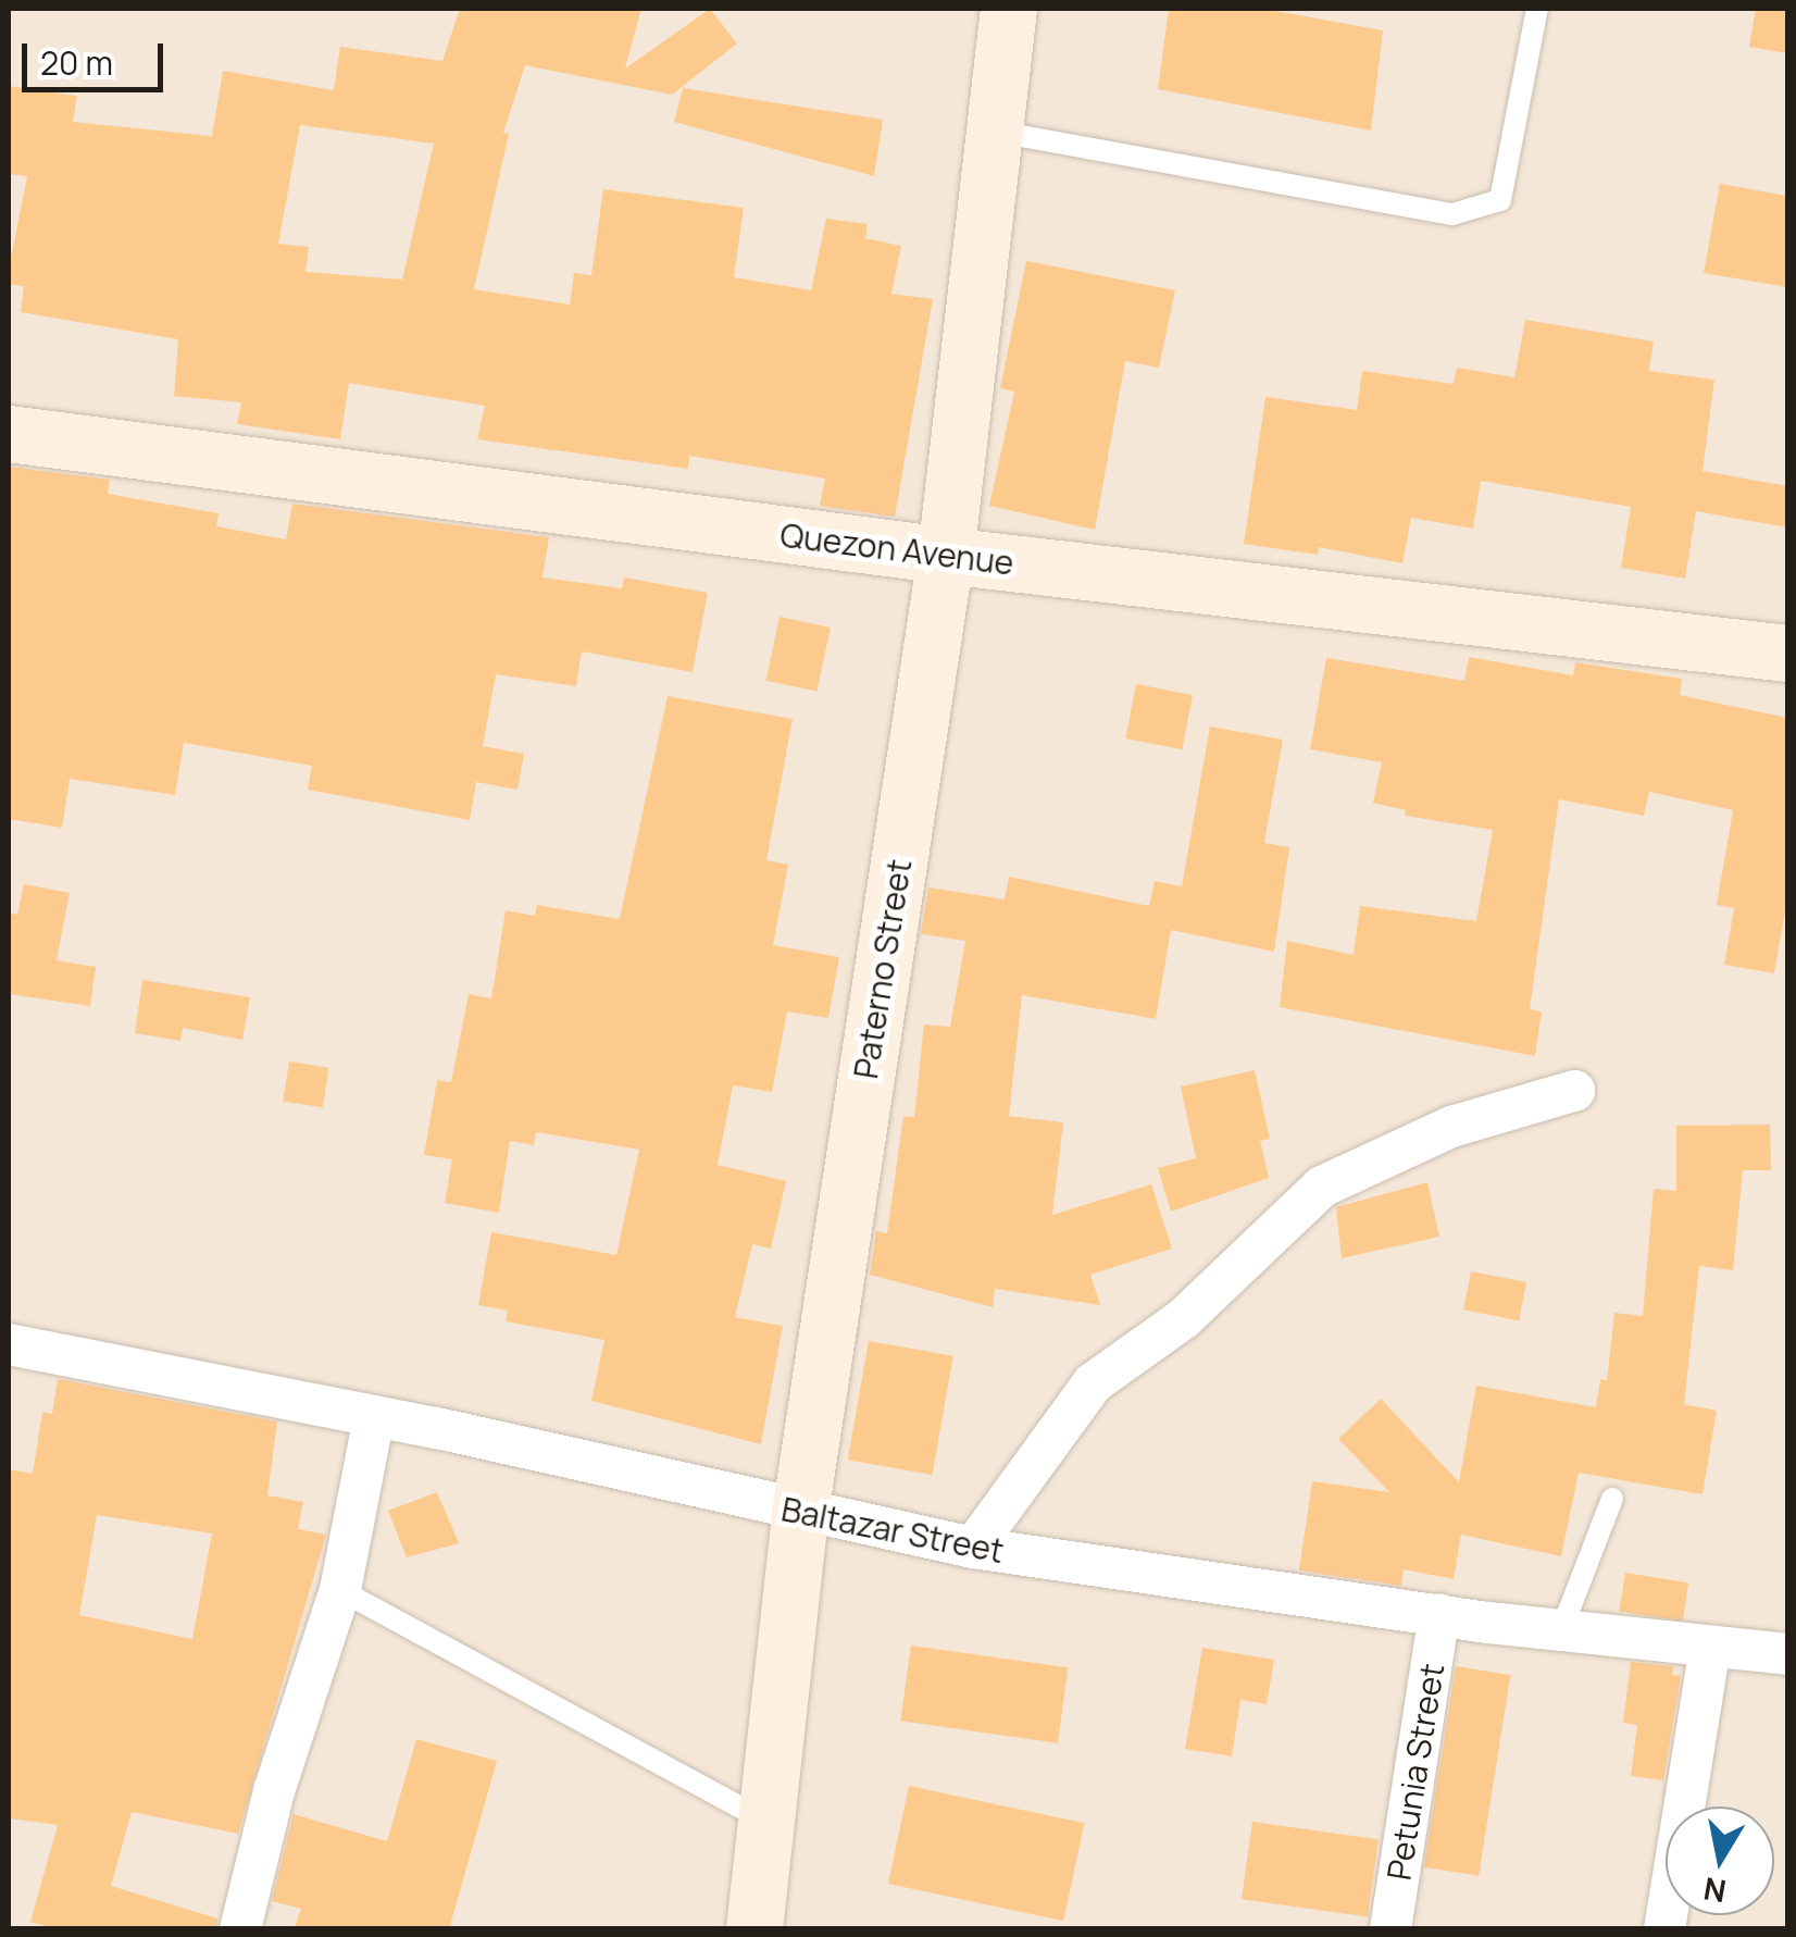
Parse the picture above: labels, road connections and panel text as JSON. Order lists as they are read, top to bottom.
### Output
{
  "streets": {
    "street": [
      "Quezon Avenue",
      "Paterno Street",
      "Baltazar Street",
      "Petunia Street"
    ]
  },
  "crossings": [
    ["Quezon Avenue", "Paterno Street"],
    ["Paterno Street", "Baltazar Street"],
    ["Baltazar Street", "Petunia Street"]
  ],
  "scale_bar": "20 m",
  "north": "bottom"
}
